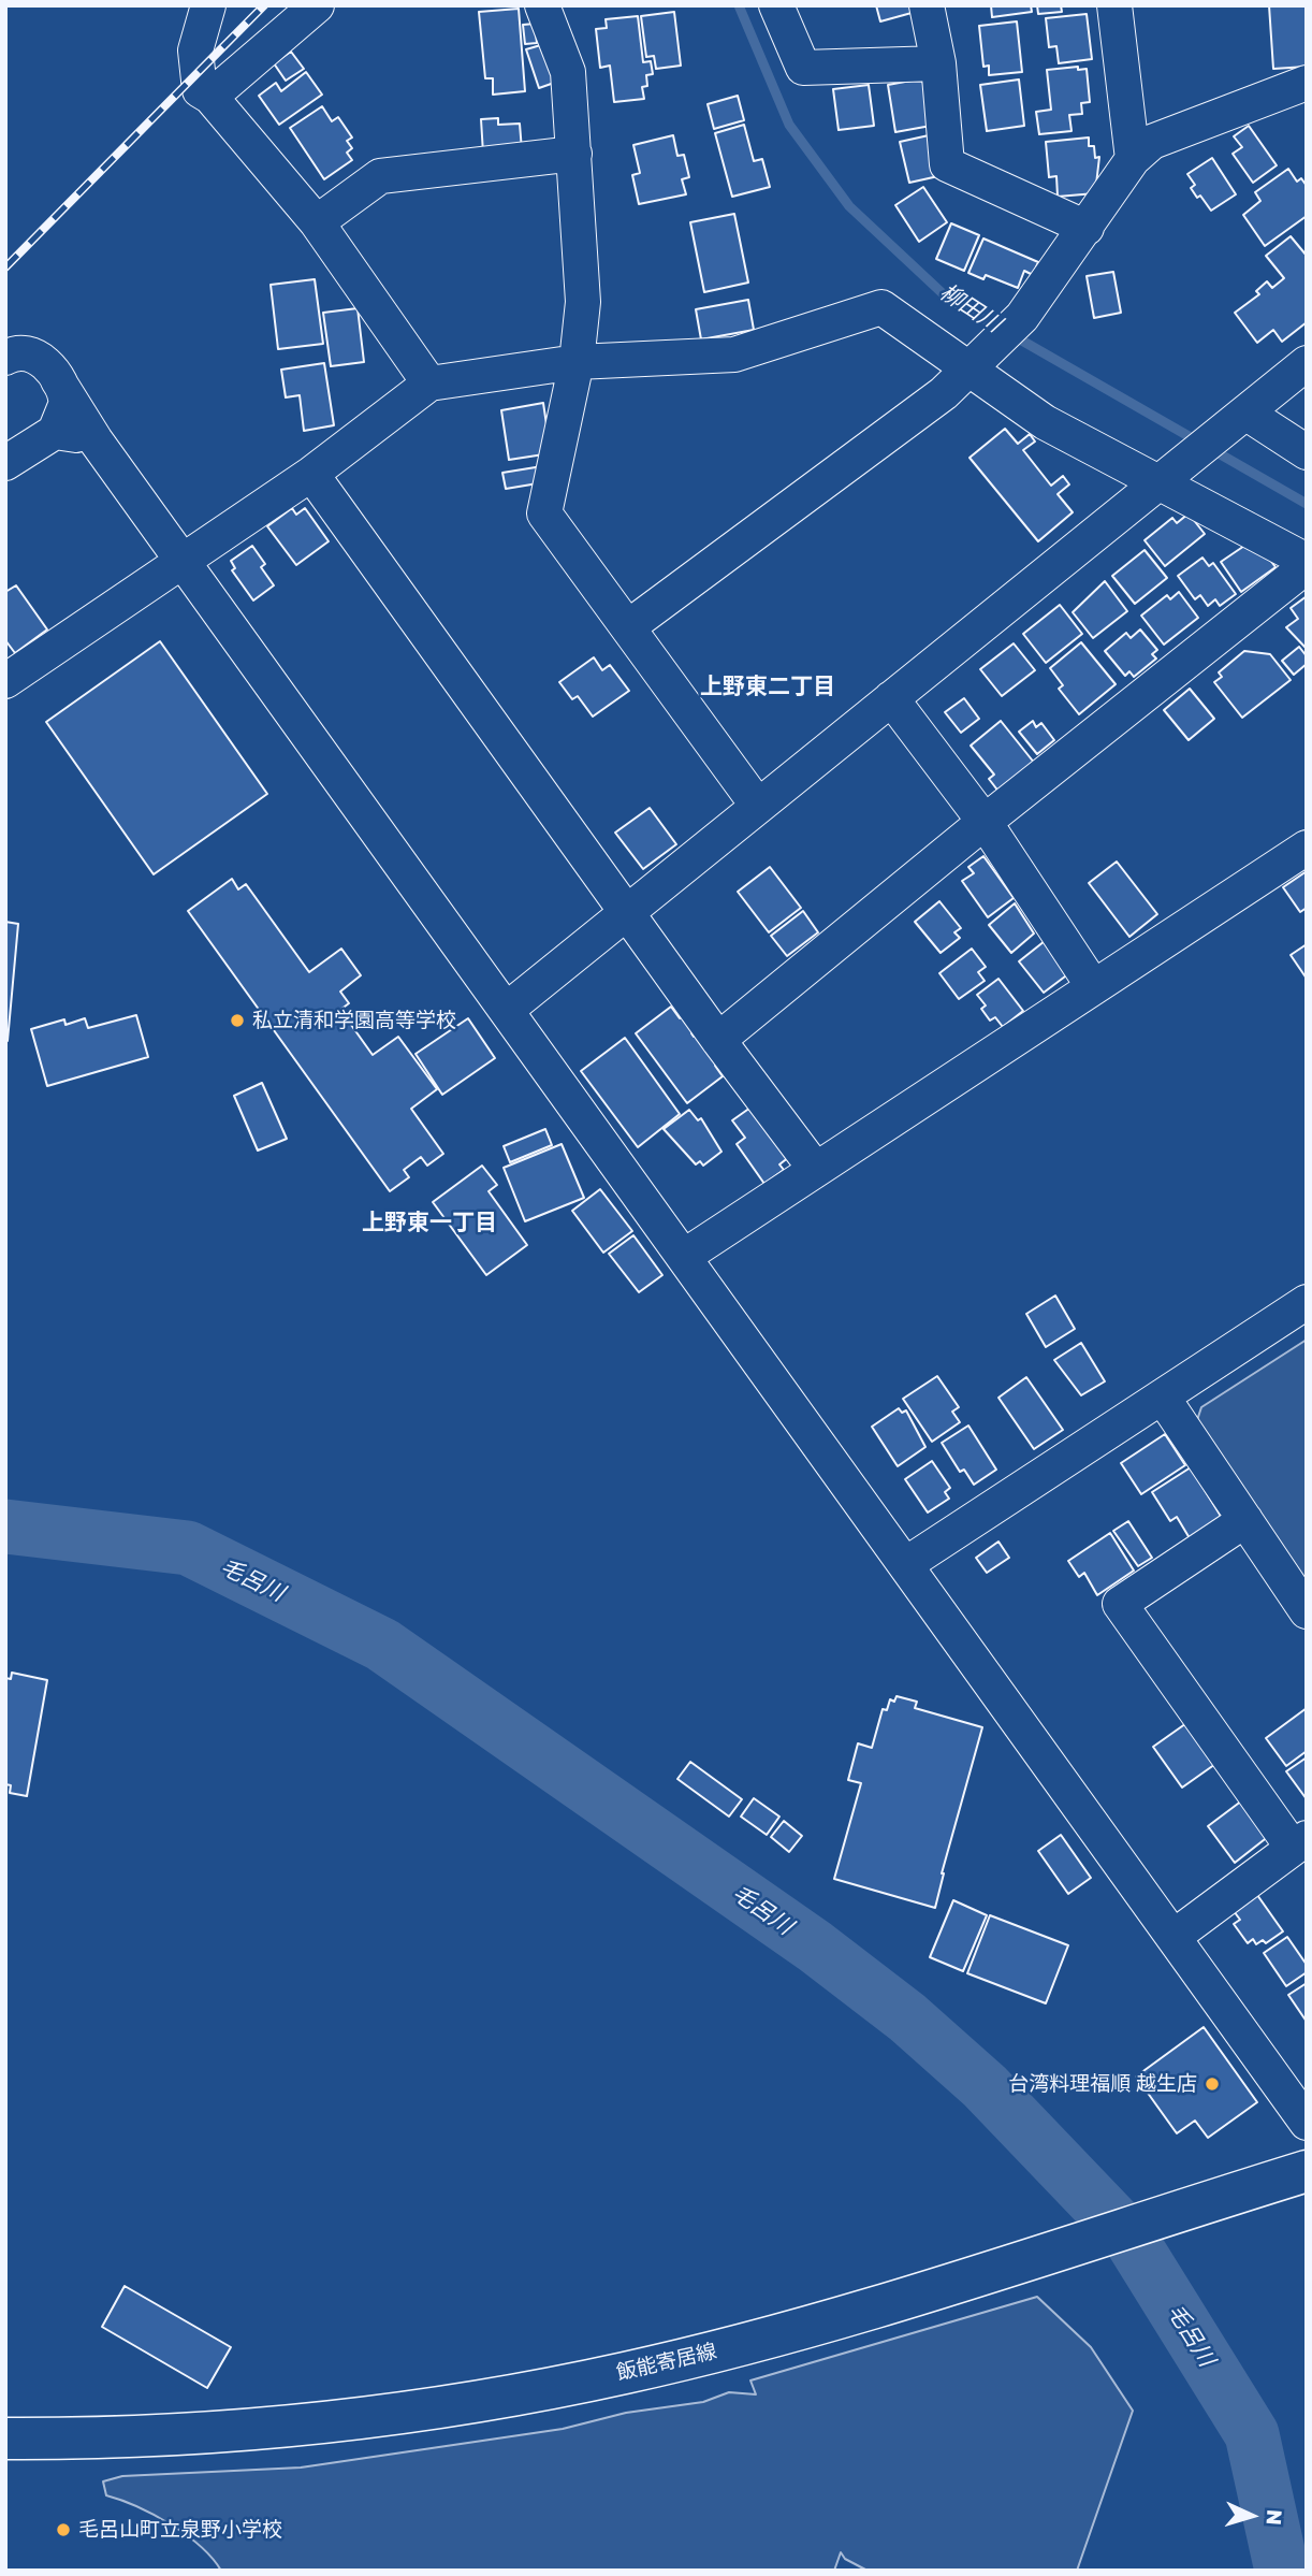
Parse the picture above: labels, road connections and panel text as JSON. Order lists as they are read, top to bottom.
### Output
{
  "streets": {
    "main road": ["飯能寄居線"]
  },
  "districts": ["上野東二丁目", "上野東一丁目"],
  "water": ["柳田川", "毛呂川"],
  "places": ["私立清和学園高等学校", "台湾料理福順 越生店", "毛呂山町立泉野小学校"],
  "north": "right"
}
